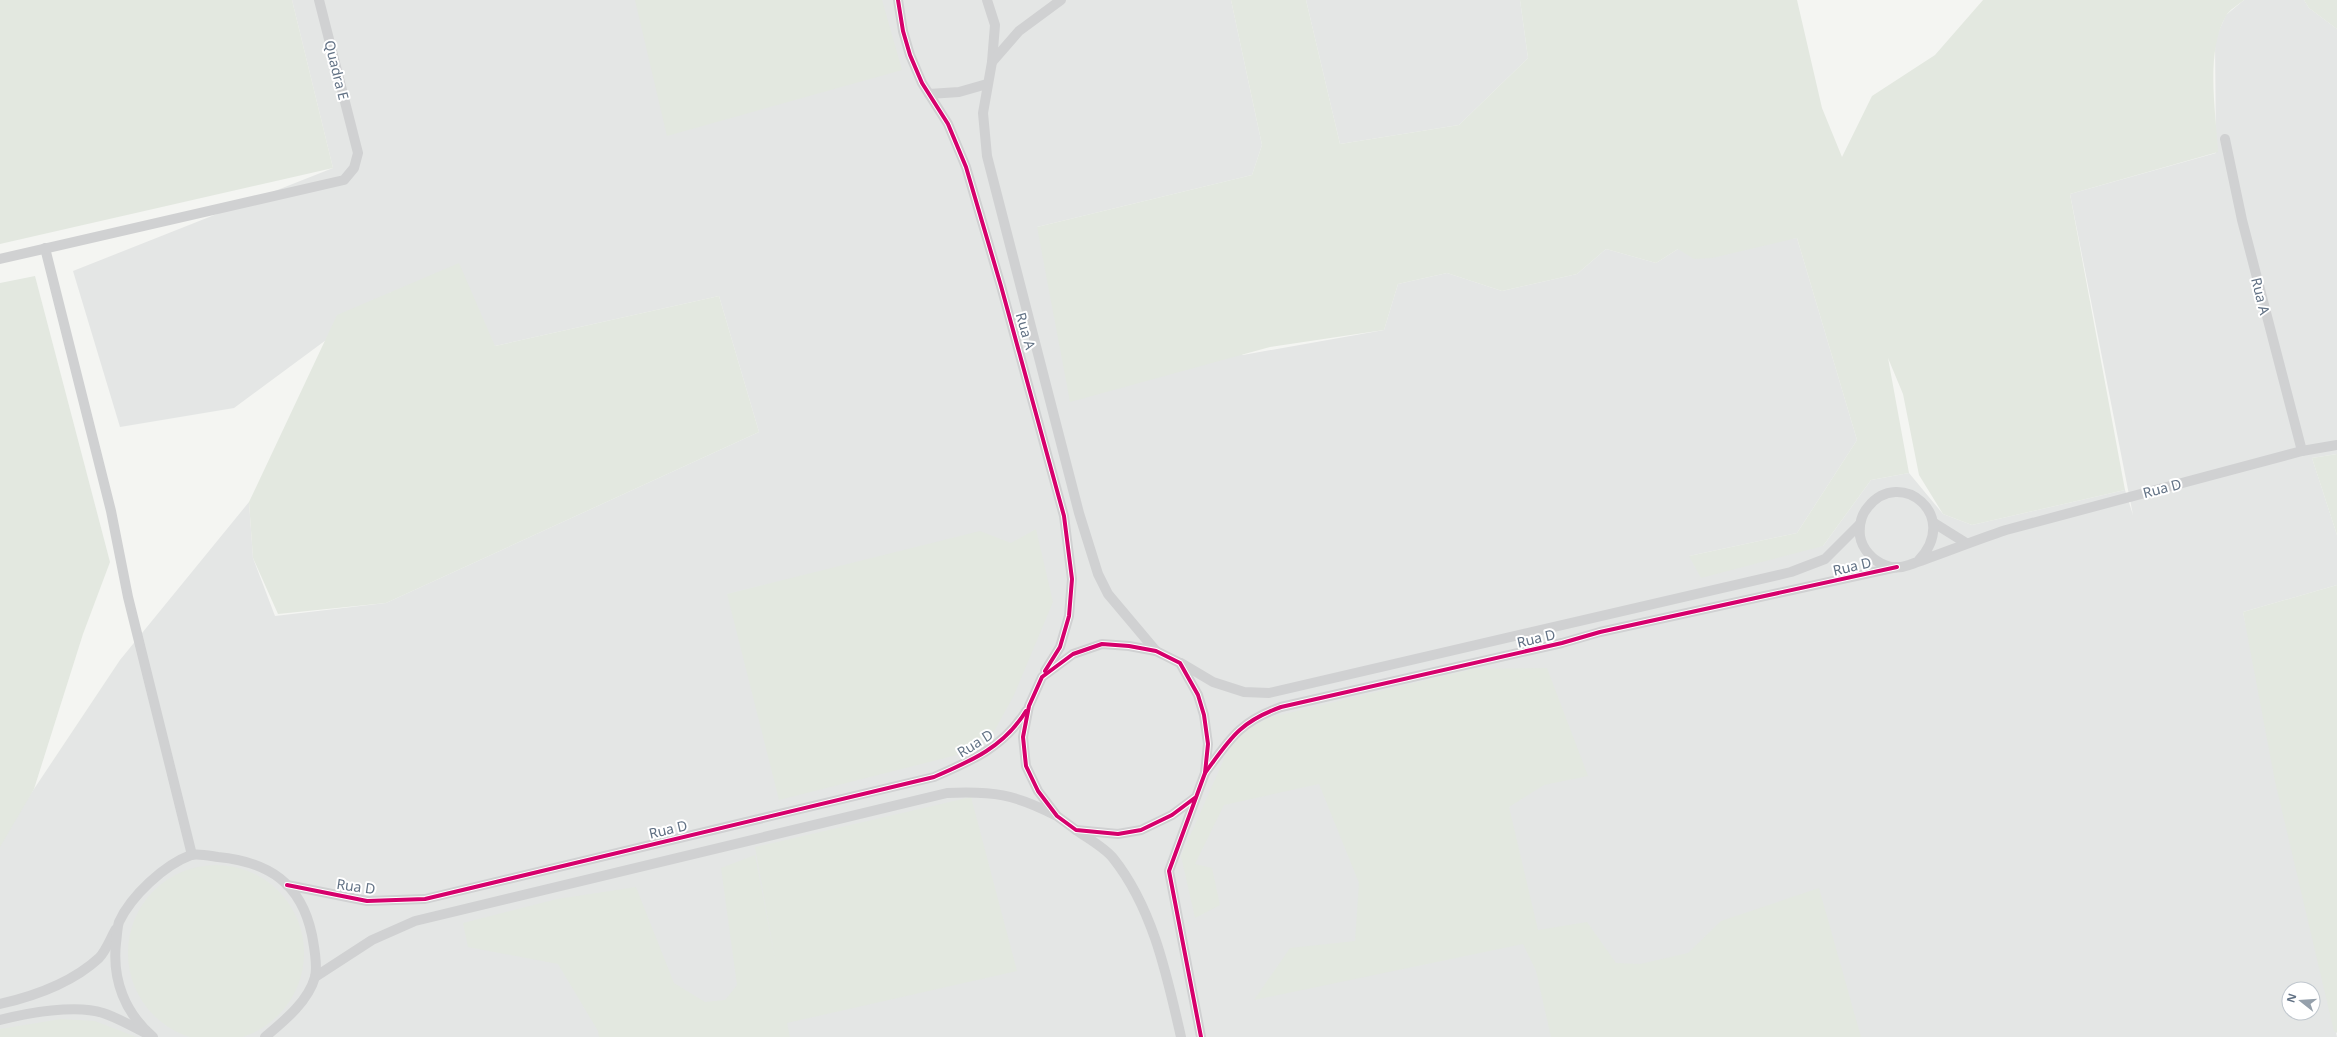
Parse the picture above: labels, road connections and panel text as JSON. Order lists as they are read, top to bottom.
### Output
{
  "streets": {
    "street": ["Quadra E", "Rua A", "Rua D"]
  },
  "crossings": [
    ["Rua A", "Rua D"]
  ],
  "north": "left"
}
